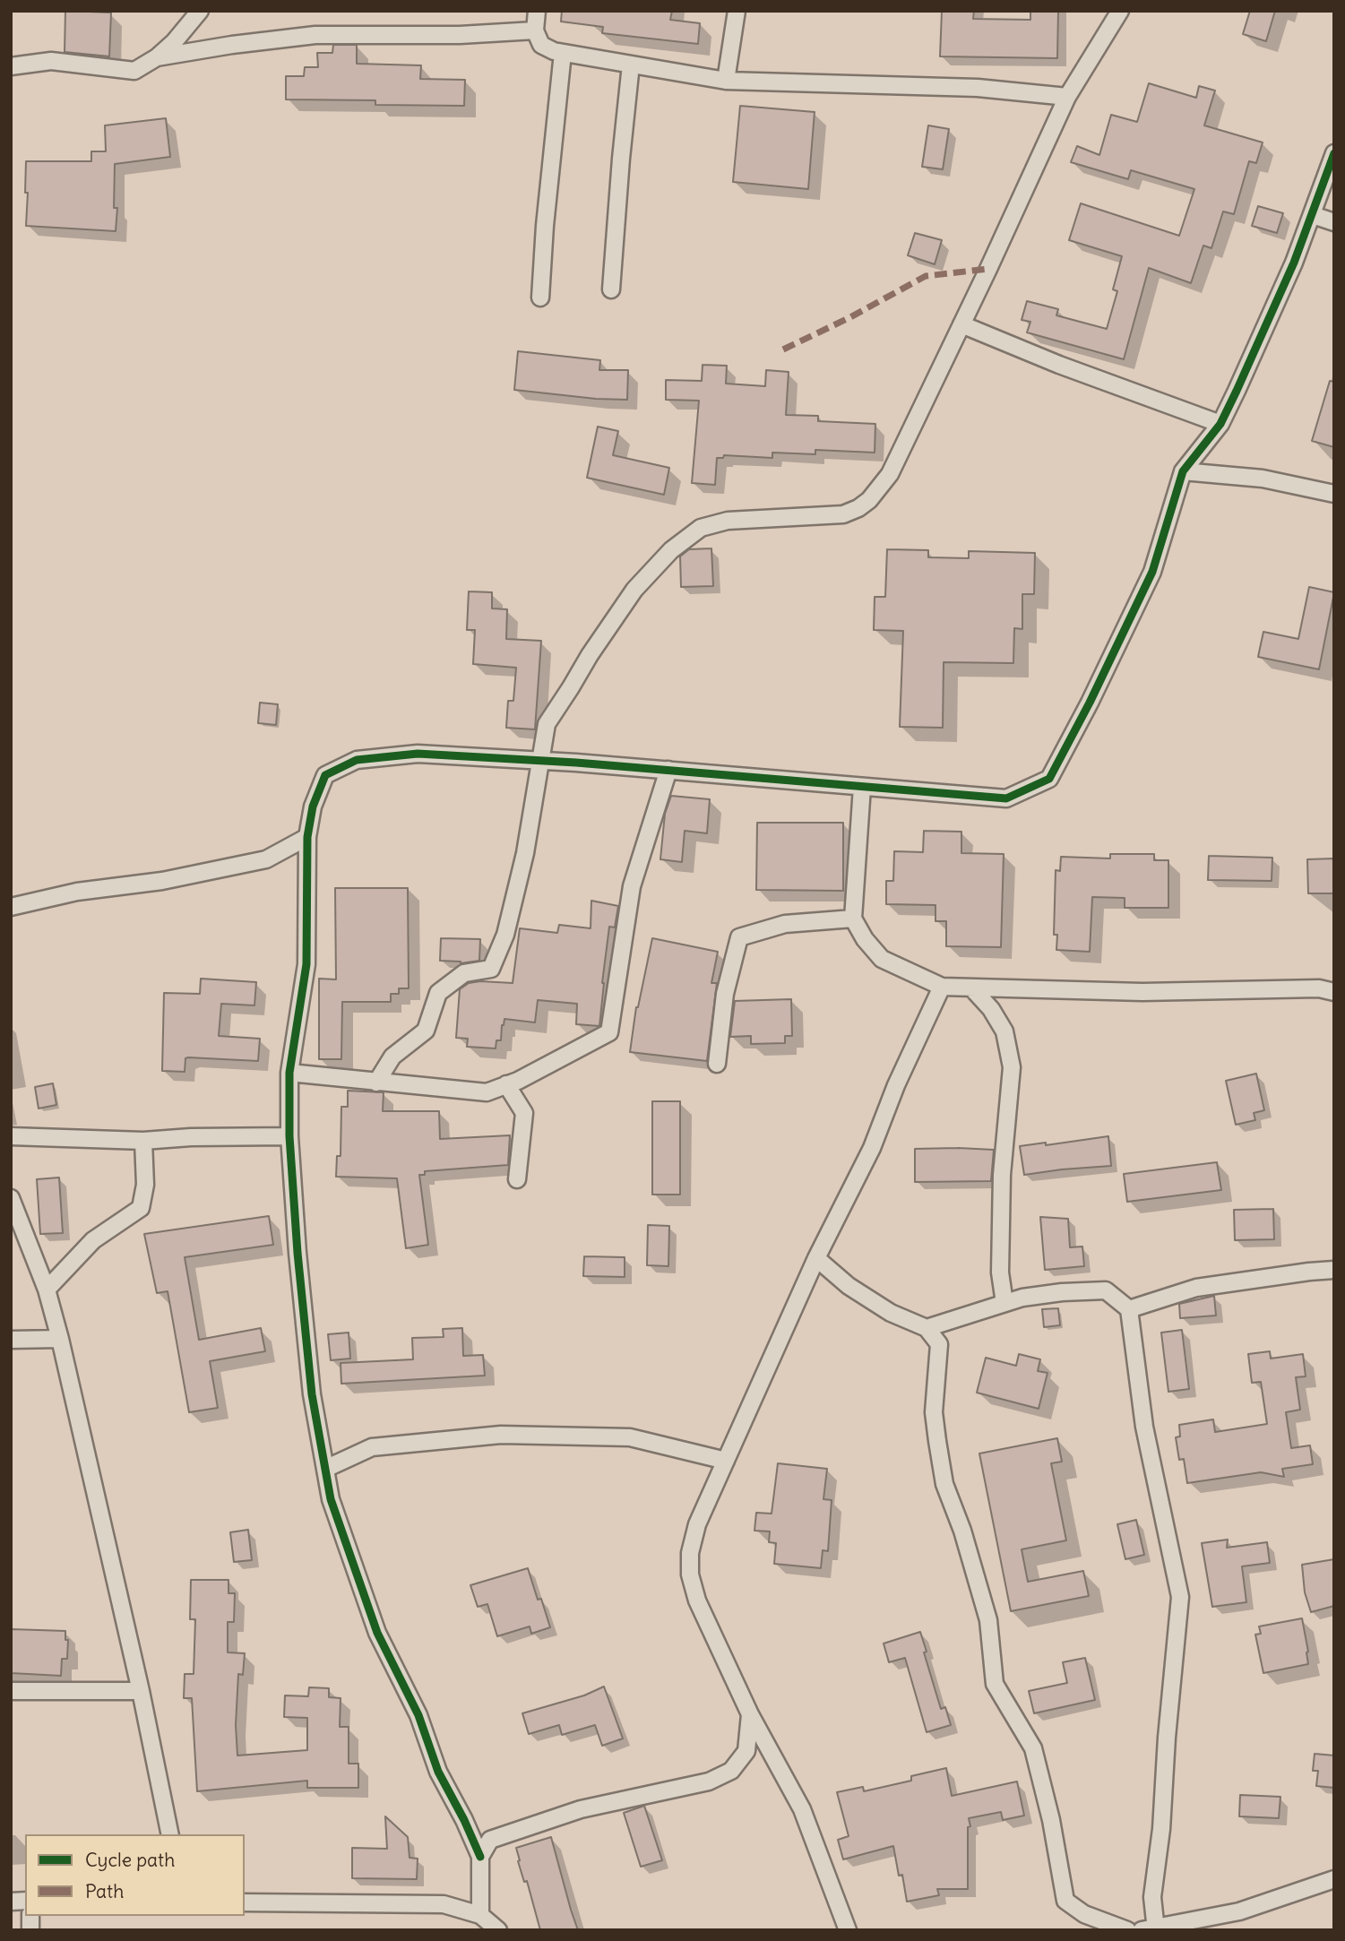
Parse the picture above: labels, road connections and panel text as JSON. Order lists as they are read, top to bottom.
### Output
{
  "legend": ["Cycle path", "Path"]
}
